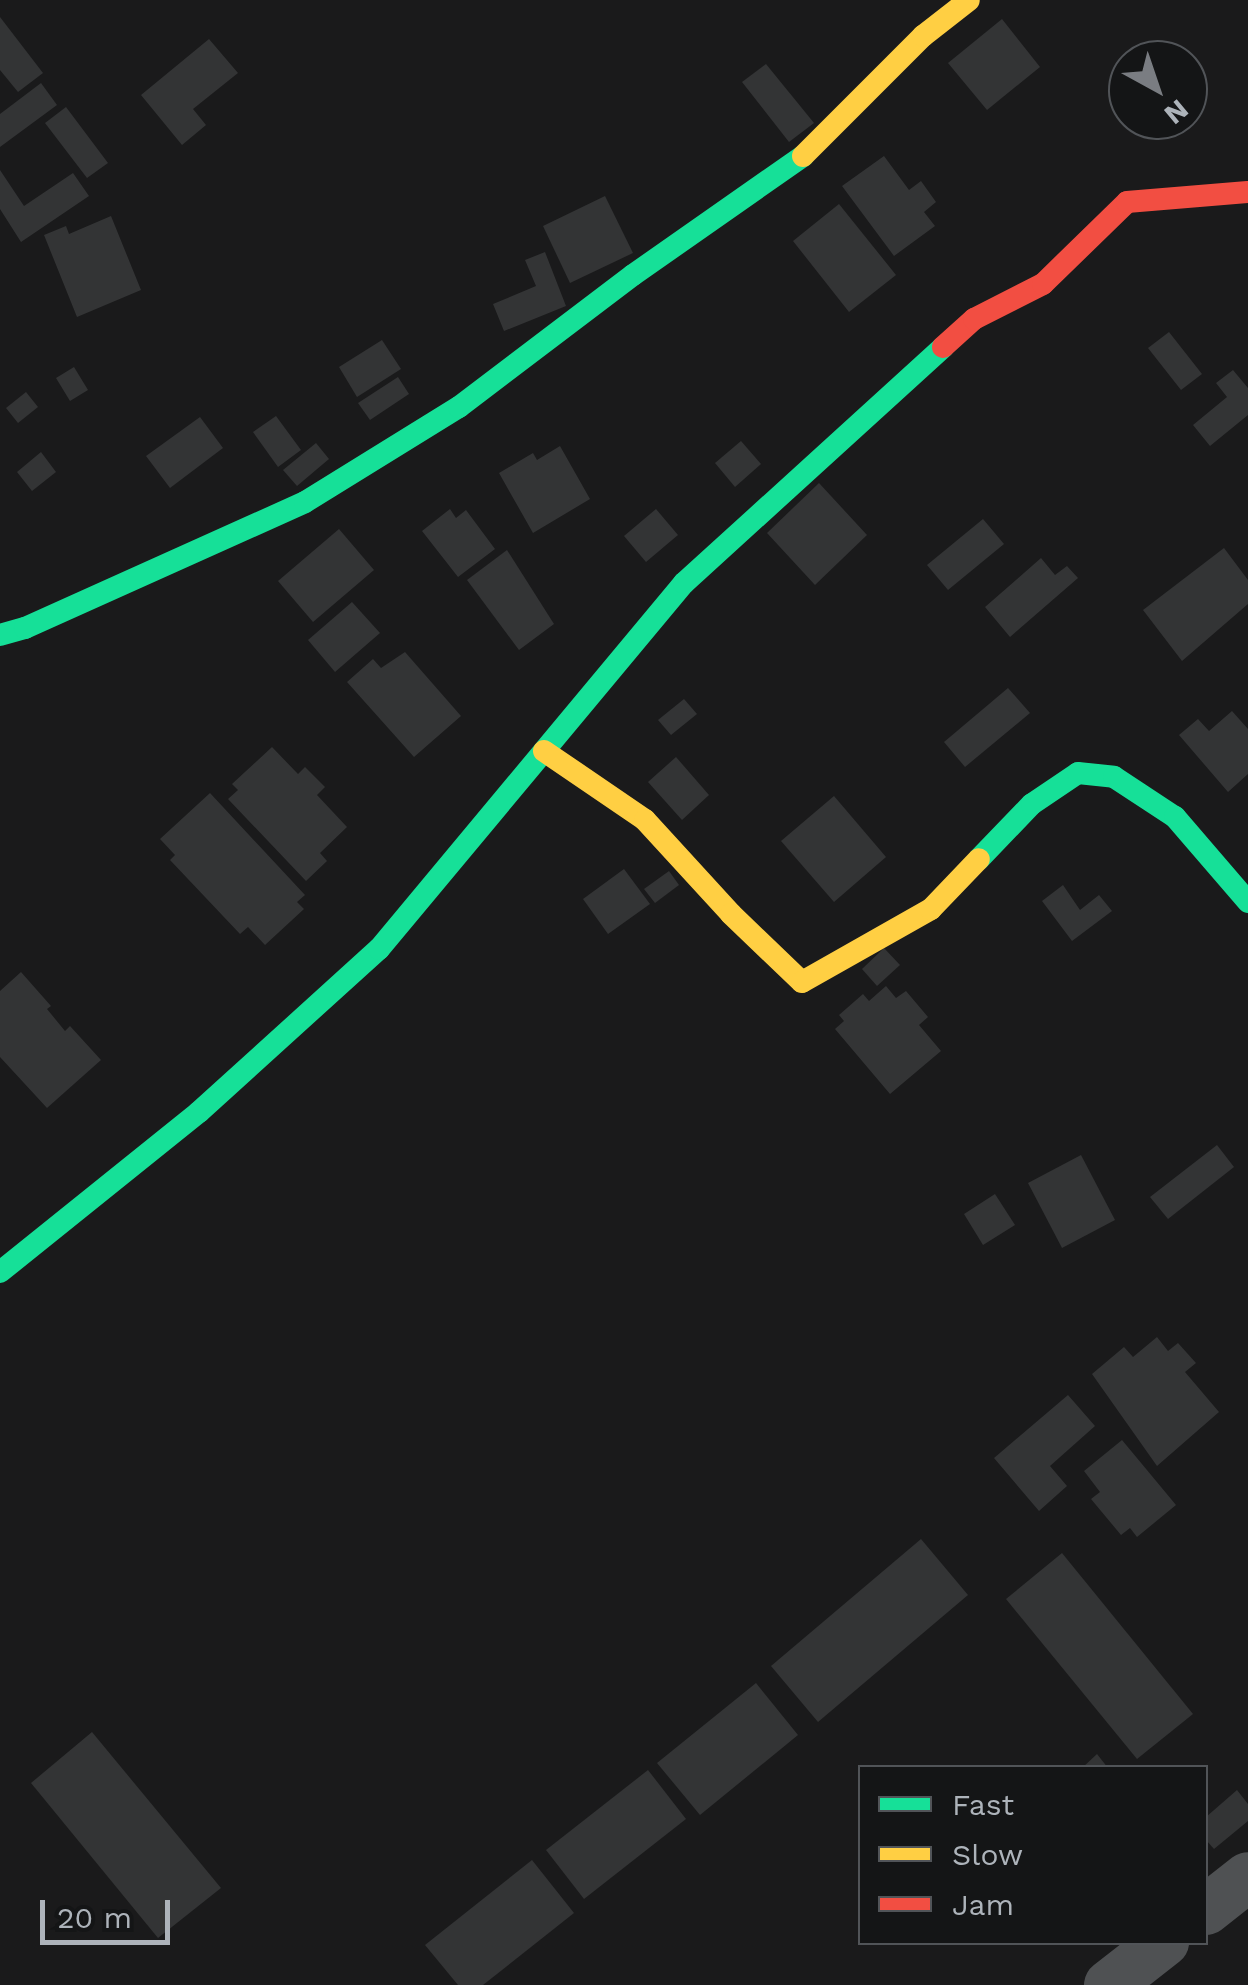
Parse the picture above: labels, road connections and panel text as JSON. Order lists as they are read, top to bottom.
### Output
{
  "legend": ["Fast", "Slow", "Jam"],
  "scale_bar": "20 m",
  "north": "bottom right"
}
